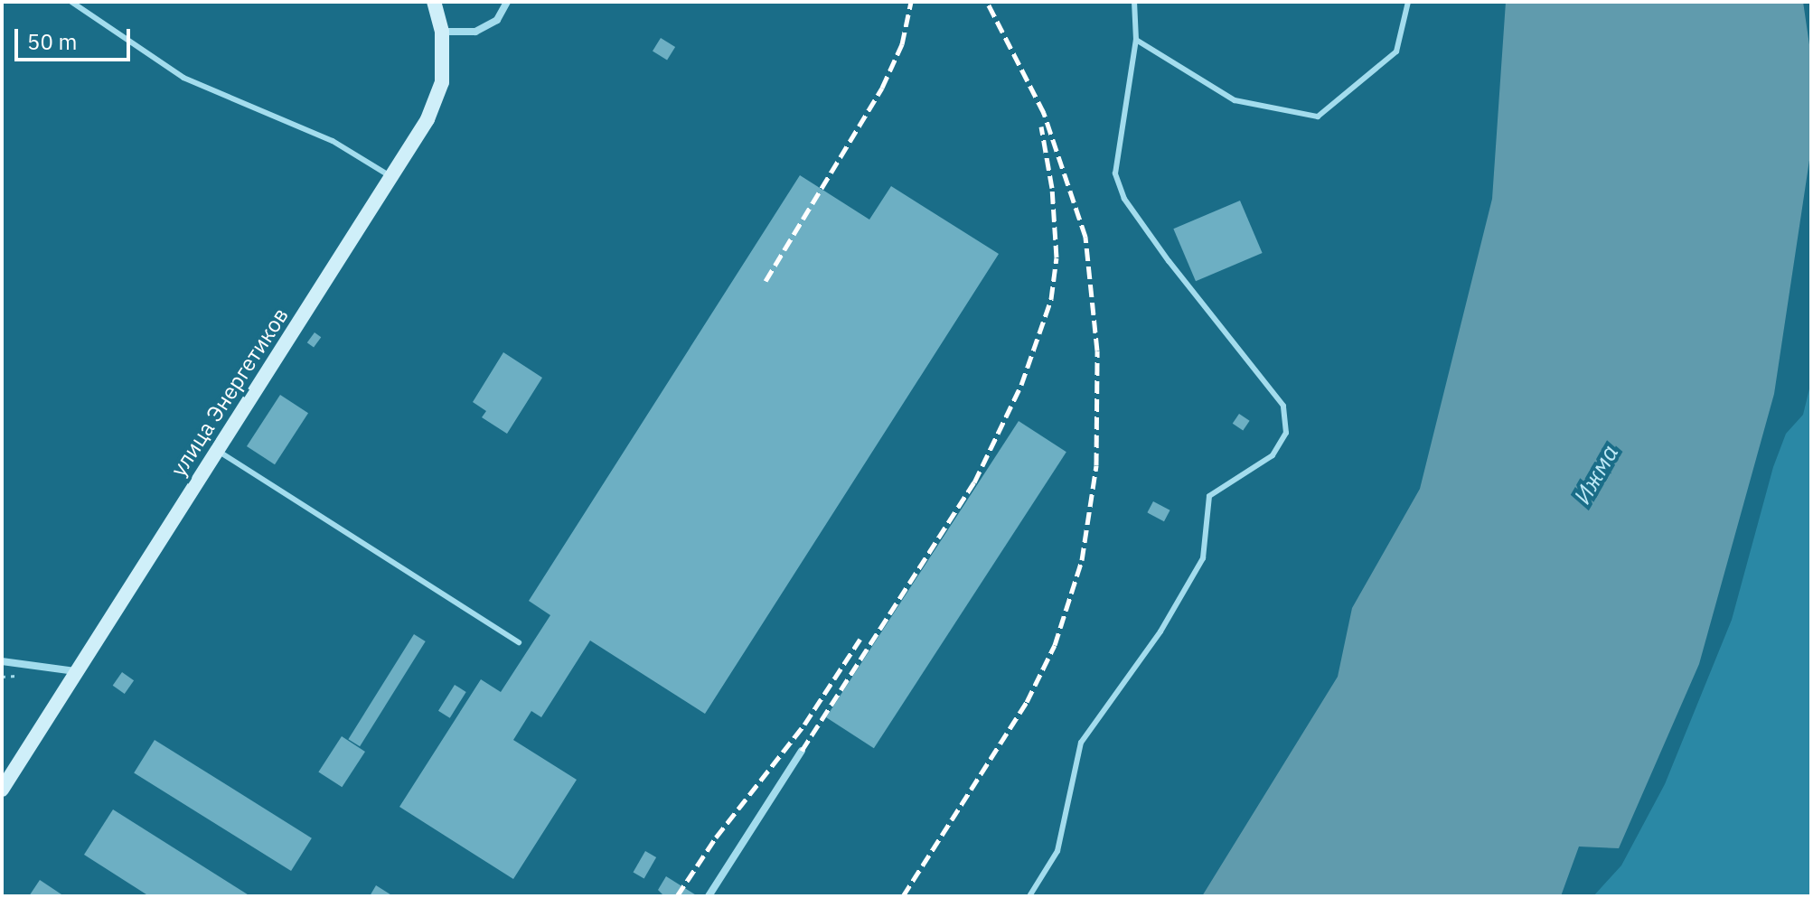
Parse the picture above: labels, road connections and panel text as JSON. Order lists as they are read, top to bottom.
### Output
{
  "streets": {
    "main road": ["улица Энергетиков"]
  },
  "water": ["Ижма"],
  "scale_bar": "50 m"
}
